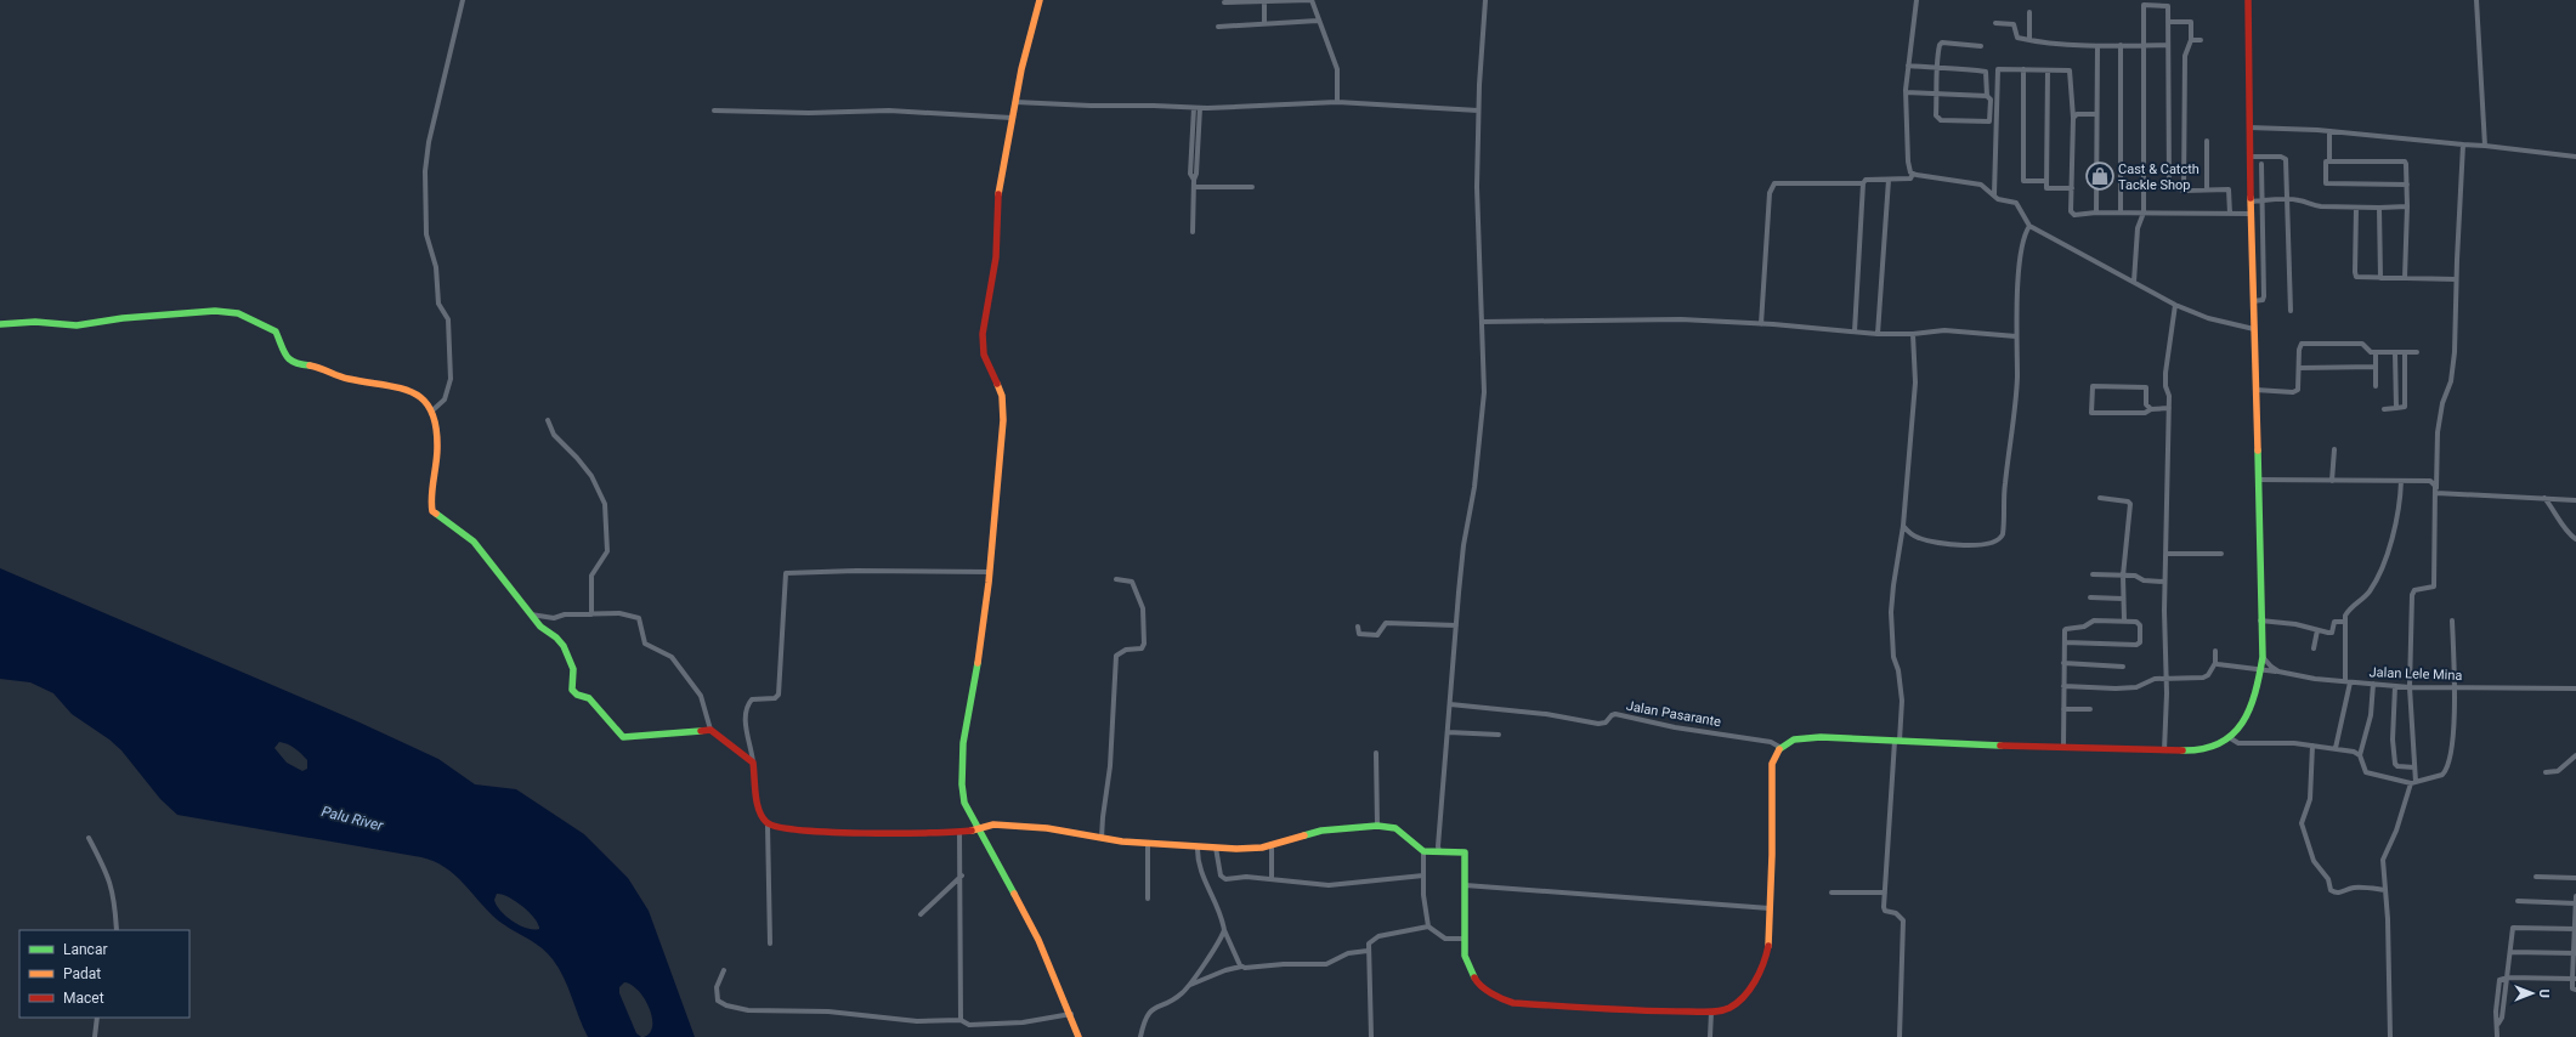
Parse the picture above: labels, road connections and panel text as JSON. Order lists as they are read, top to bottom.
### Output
{
  "streets": {
    "street": ["Jalan Lele Mina", "Jalan Pasarante"]
  },
  "water": ["Palu River"],
  "places": {
    "shop": ["Cast & Catcth Tackle Shop"]
  },
  "legend": ["Lancar", "Padat", "Macet"],
  "north": "right"
}
